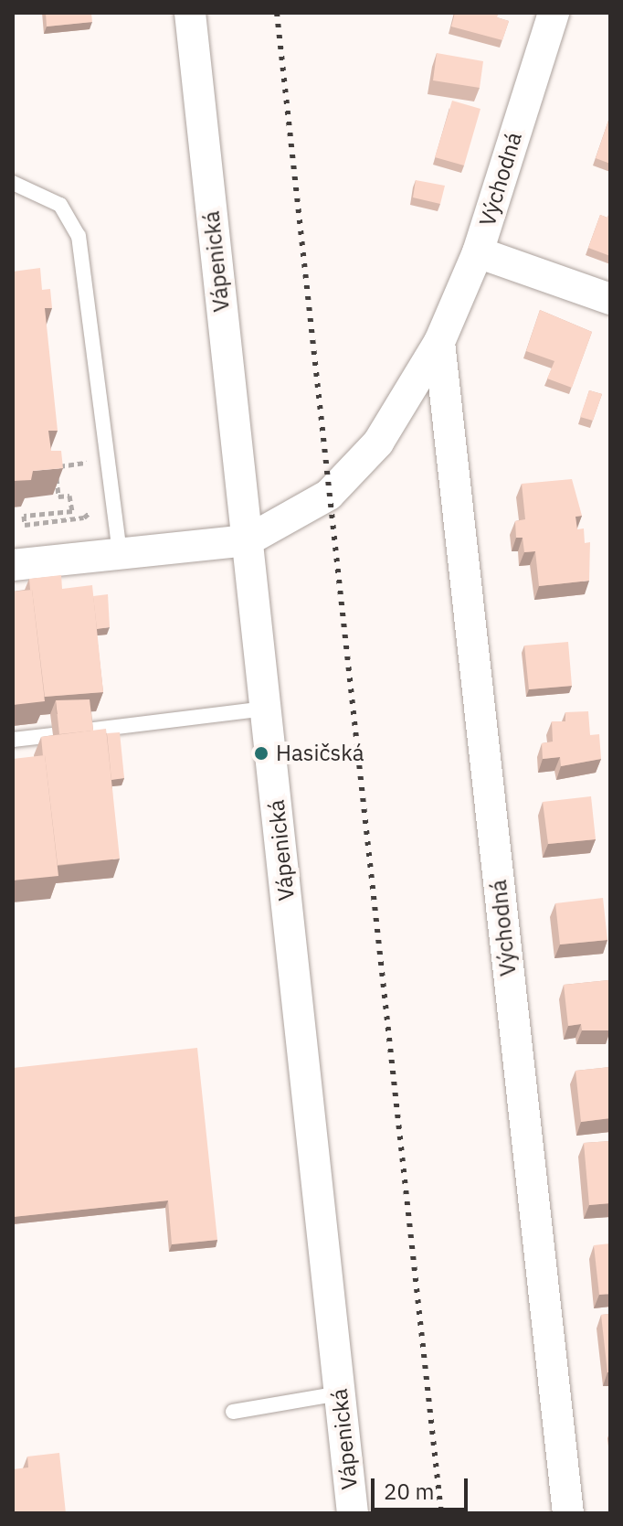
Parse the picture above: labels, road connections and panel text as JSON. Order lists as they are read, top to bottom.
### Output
{
  "streets": {
    "street": ["Východná", "Vápenická"]
  },
  "crossings": [
    ["Východná", "Vápenická"]
  ],
  "places": ["Hasičská"],
  "scale_bar": "20 m"
}
